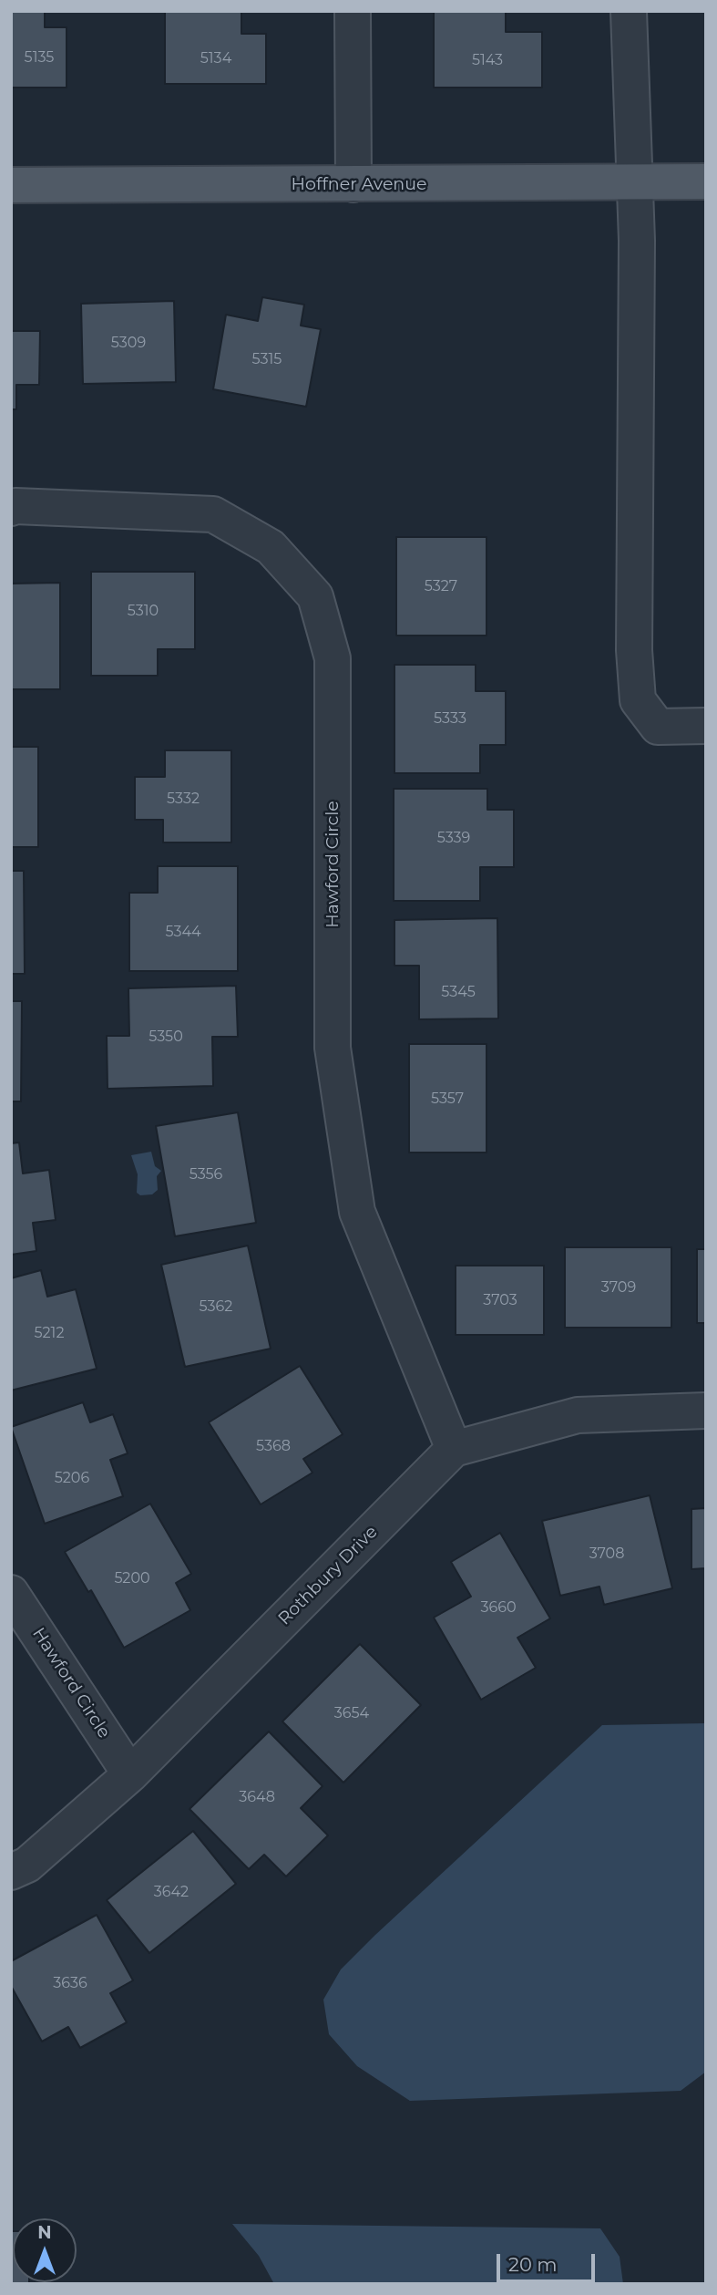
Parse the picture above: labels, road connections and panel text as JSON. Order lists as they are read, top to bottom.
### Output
{
  "streets": {
    "main road": ["Hoffner Avenue"],
    "street": ["Hawford Circle", "Rothbury Drive"]
  },
  "crossings": [
    ["Hawford Circle", "Rothbury Drive"]
  ],
  "house_numbers": [
    "5135",
    "5134",
    "5143",
    "5309",
    "5315",
    "5327",
    "5310",
    "5333",
    "5332",
    "5339",
    "5344",
    "5345",
    "5350",
    "5357",
    "5356",
    "3709",
    "3703",
    "5362",
    "5212",
    "5368",
    "5206",
    "3708",
    "5200",
    "3660",
    "3654",
    "3648",
    "3642",
    "3636"
  ],
  "scale_bar": "20 m",
  "north": "top"
}
